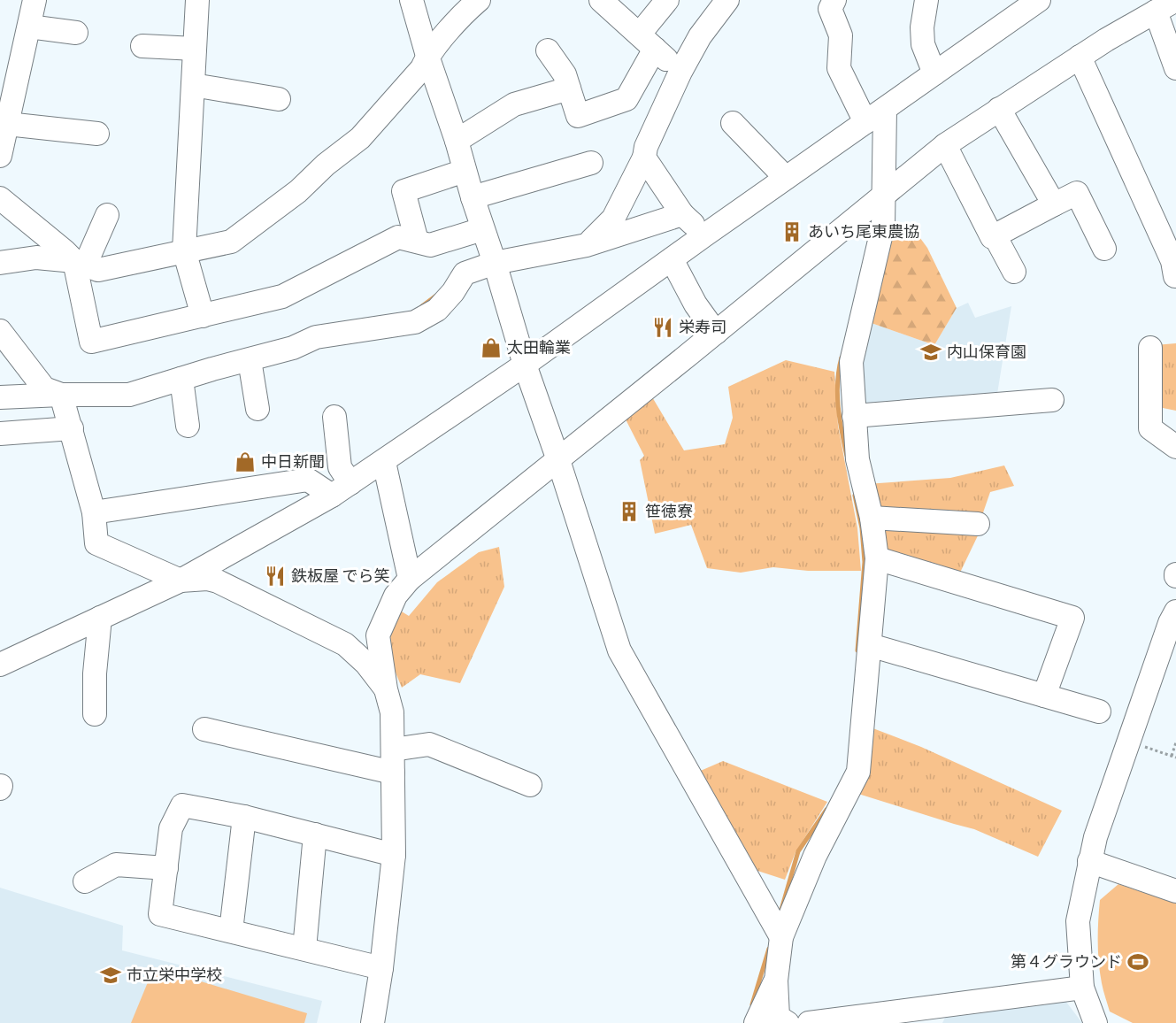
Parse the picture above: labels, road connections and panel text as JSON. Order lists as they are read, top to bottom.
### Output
{
  "places": {
    "building": ["あいち尾東農協", "笹徳寮"],
    "restaurant": ["栄寿司", "鉄板屋 でら笑"],
    "shop": ["太田輪業", "中日新聞"],
    "school or university": ["内山保育園", "市立栄中学校"],
    "sports": ["第４グラウンド"]
  }
}
